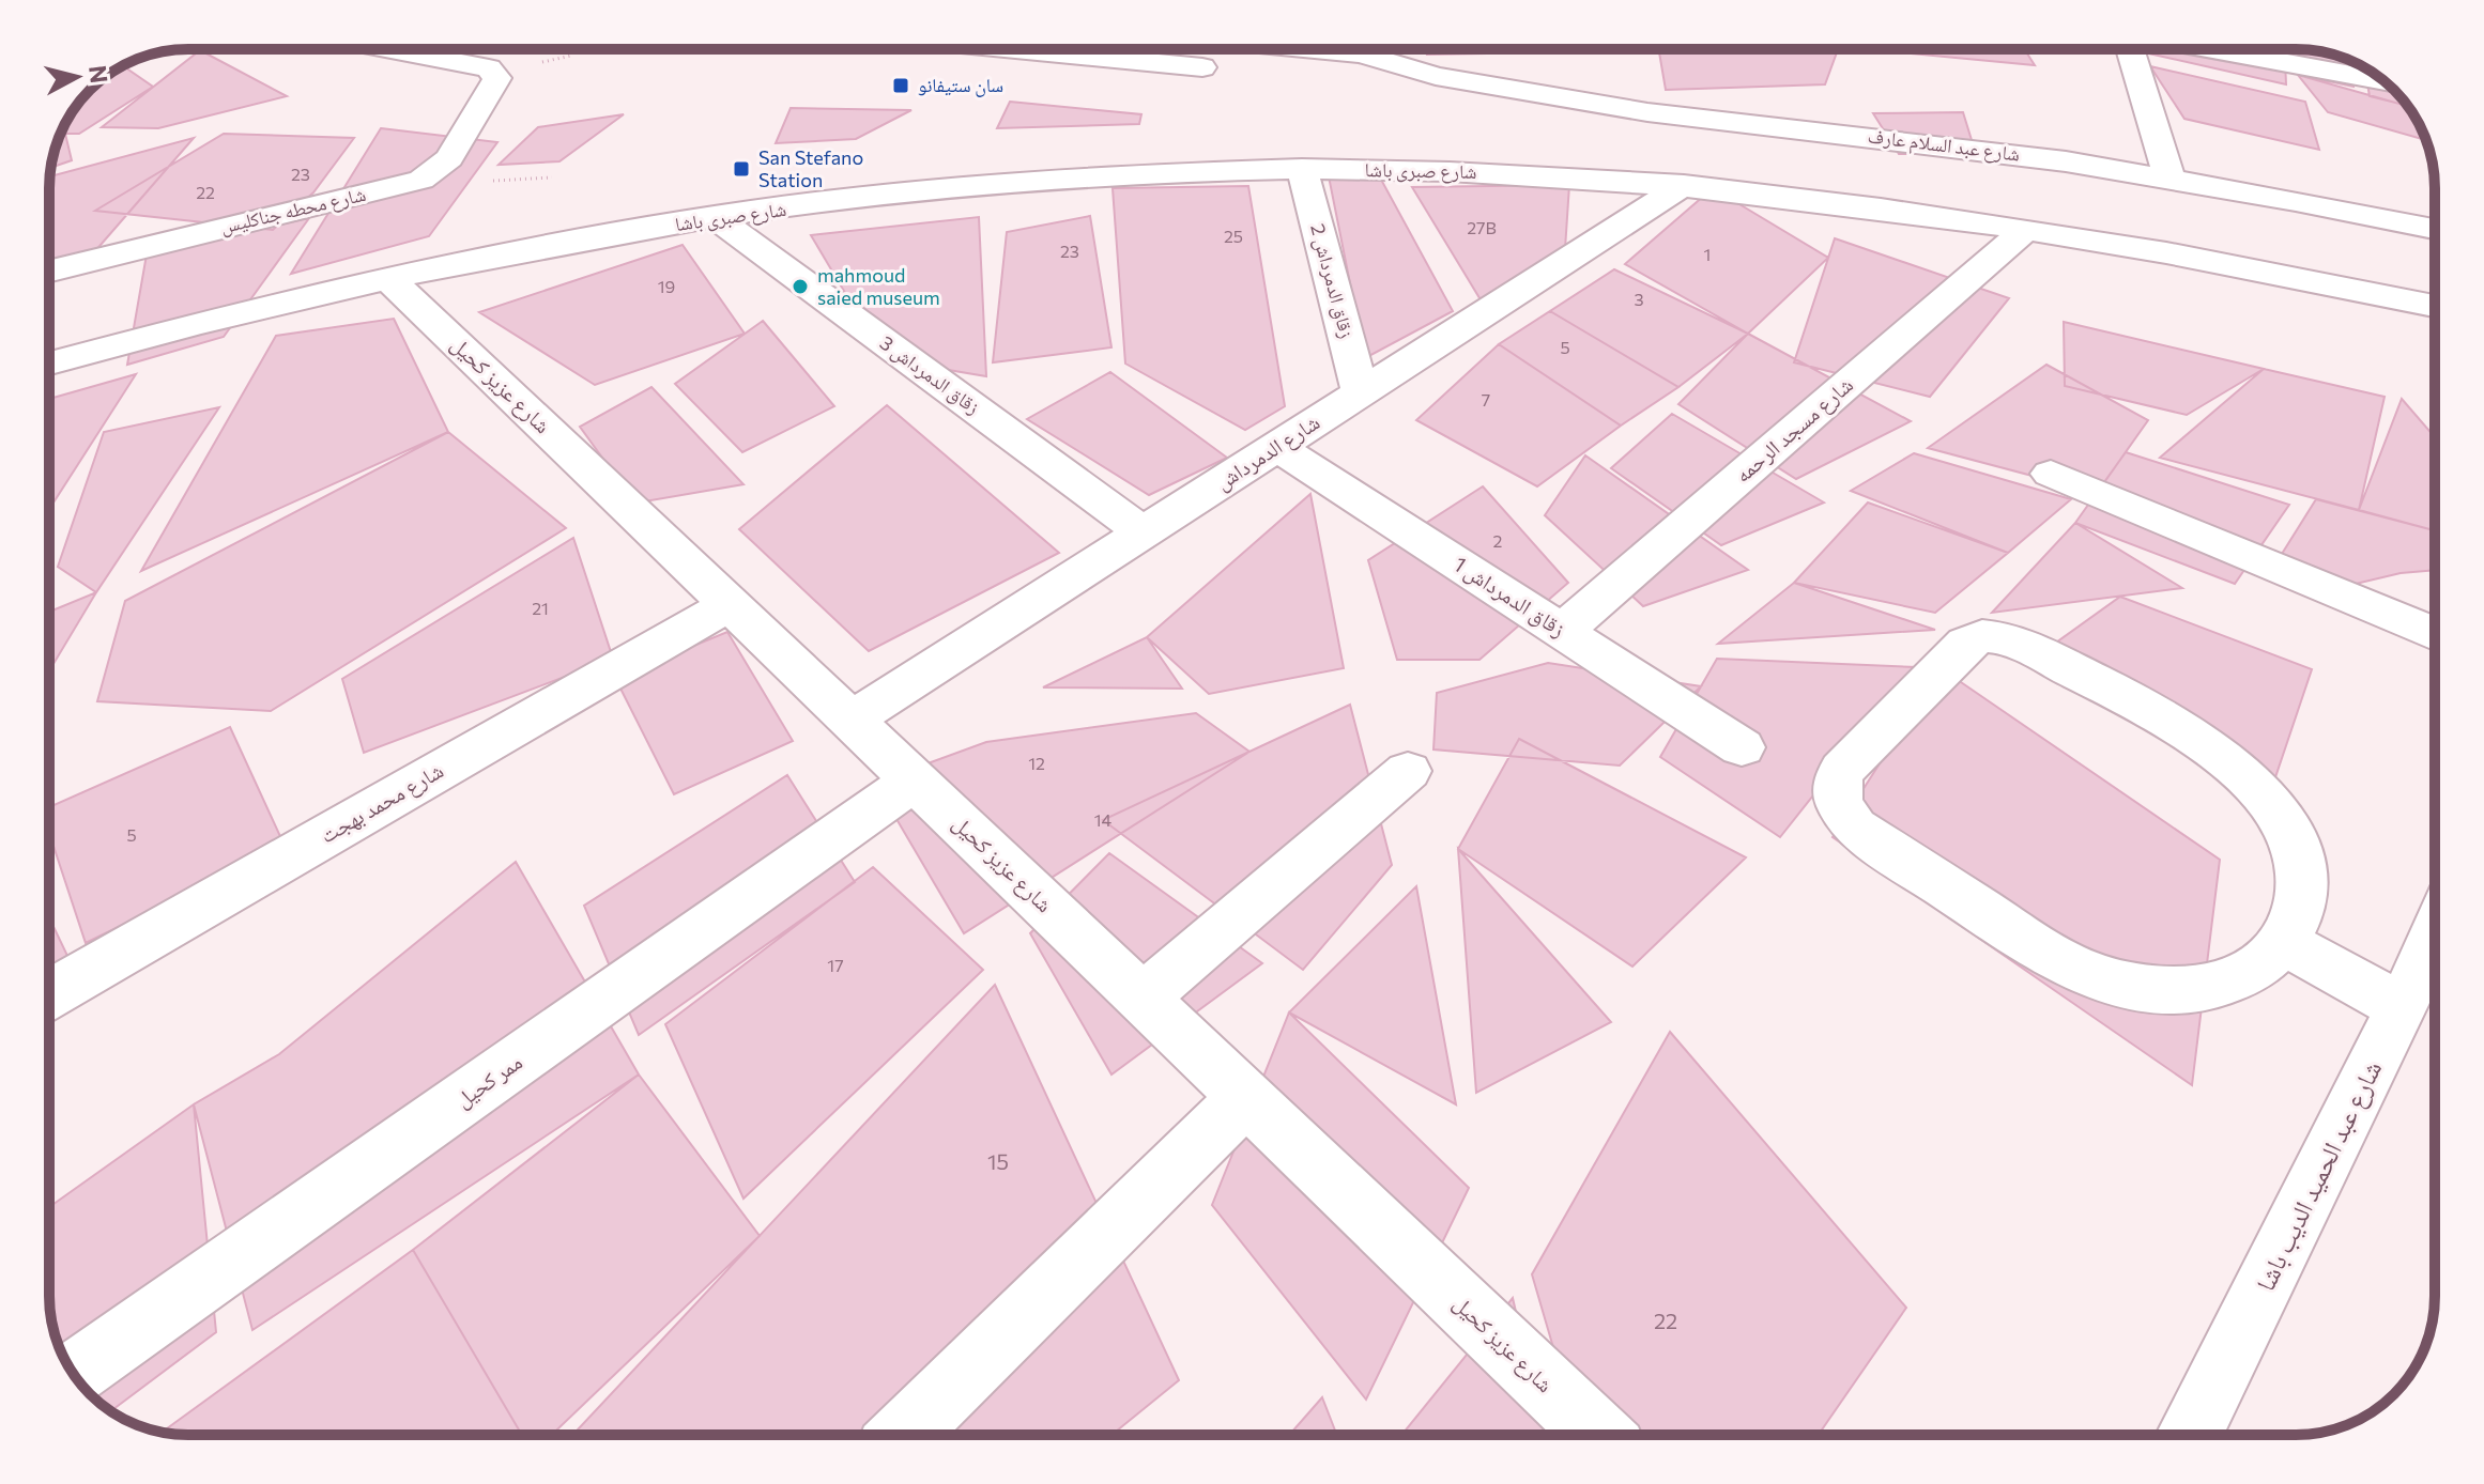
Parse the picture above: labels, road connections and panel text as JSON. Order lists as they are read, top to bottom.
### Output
{
  "streets": {
    "street": [
      "شارع عبد السلام عارف",
      "شارع صبرى باشا",
      "شارع محطه جناكليس",
      "زقاق الدمرداش 2",
      "زقاق الدمرداش 3",
      "شارع عزيز كحيل",
      "شارع مسجد الرحمه",
      "شارع الدمرداش",
      "زقاق الدمرداش 1",
      "شارع محمد بهجت",
      "ممر كحيل",
      "شارع عبد الحميد الديب باشا"
    ]
  },
  "crossings": [
    ["شارع صبرى باشا", "زقاق الدمرداش 2"],
    ["شارع صبرى باشا", "زقاق الدمرداش 3"],
    ["شارع صبرى باشا", "شارع عزيز كحيل"],
    ["شارع صبرى باشا", "شارع الدمرداش"],
    ["زقاق الدمرداش 2", "شارع الدمرداش"],
    ["زقاق الدمرداش 3", "شارع الدمرداش"],
    ["شارع عزيز كحيل", "شارع الدمرداش"],
    ["شارع عزيز كحيل", "شارع محمد بهجت"],
    ["شارع عزيز كحيل", "ممر كحيل"],
    ["شارع مسجد الرحمه", "زقاق الدمرداش 1"],
    ["شارع الدمرداش", "زقاق الدمرداش 1"]
  ],
  "places": {
    "transit": ["سان ستيفانو", "San Stefano Station"],
    "other": ["mahmoud saied museum"]
  },
  "house_numbers": [
    "23",
    "22",
    "27B",
    "25",
    "23",
    "1",
    "19",
    "3",
    "5",
    "7",
    "2",
    "21",
    "12",
    "14",
    "5",
    "17",
    "15",
    "22"
  ],
  "north": "right"
}
